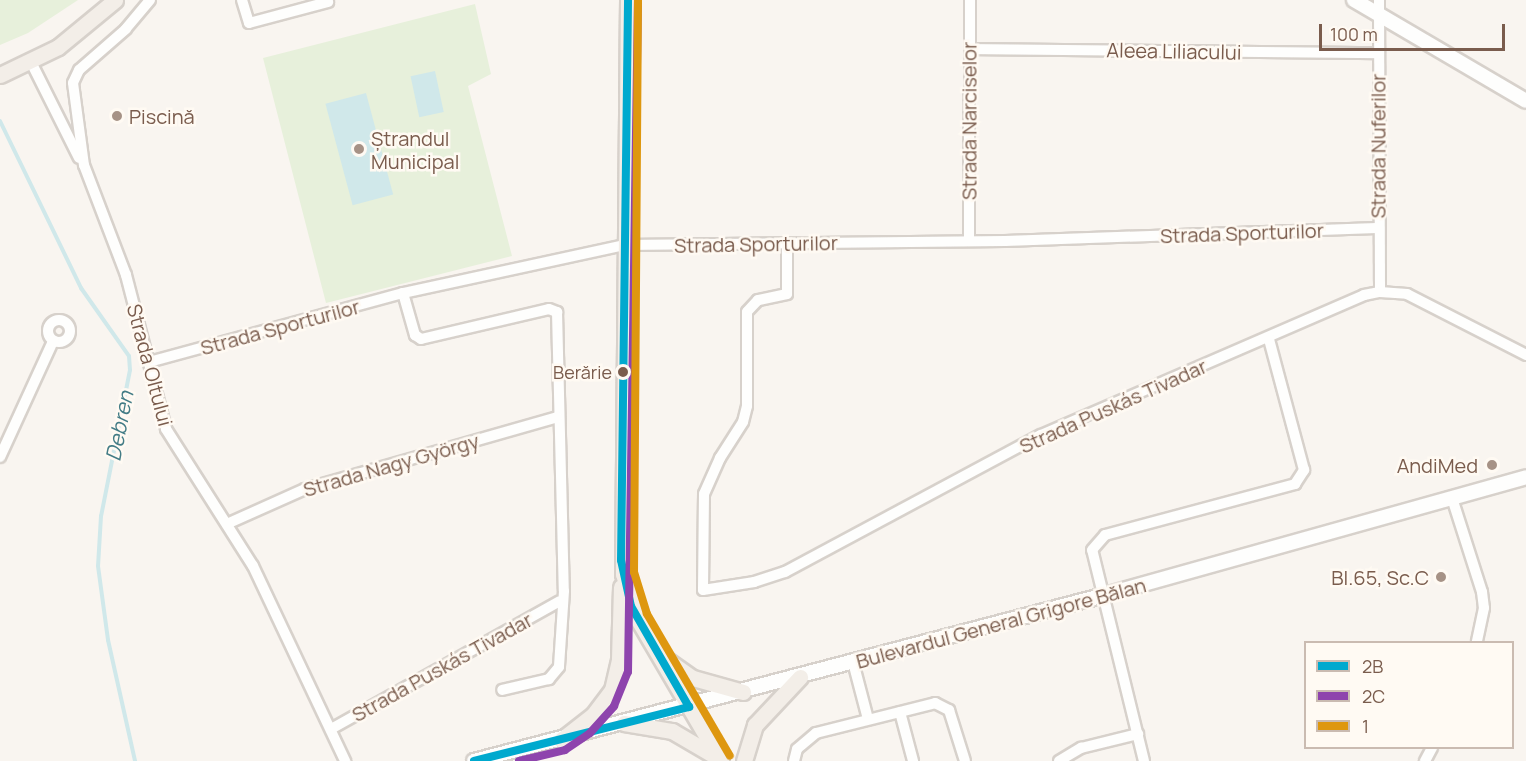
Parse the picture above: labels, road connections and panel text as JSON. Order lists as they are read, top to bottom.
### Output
{
  "streets": {
    "main road": ["Bulevardul General Grigore Bălan"],
    "street": [
      "Aleea Liliacului",
      "Strada Narciselor",
      "Strada Nuferilor",
      "Strada Sporturilor",
      "Strada Oltului",
      "Strada Puskás Tivadar",
      "Strada Nagy György"
    ]
  },
  "crossings": [
    ["Aleea Liliacului", "Strada Narciselor"],
    ["Aleea Liliacului", "Strada Nuferilor"],
    ["Strada Narciselor", "Strada Sporturilor"],
    ["Strada Nuferilor", "Strada Sporturilor"],
    ["Strada Nuferilor", "Strada Puskás Tivadar"],
    ["Strada Sporturilor", "Strada Oltului"],
    ["Strada Sporturilor", "Strada Puskás Tivadar"],
    ["Strada Oltului", "Strada Puskás Tivadar"],
    ["Strada Oltului", "Strada Nagy György"]
  ],
  "water": ["Debren"],
  "places": [
    "Piscină",
    "Ștrandul Municipal",
    "Berărie",
    "AndiMed",
    "Bl.65, Sc.C"
  ],
  "lines": ["transit line 2B", "transit line 2C", "transit line 1"],
  "legend": ["2B", "2C", "1"],
  "scale_bar": "100 m"
}
